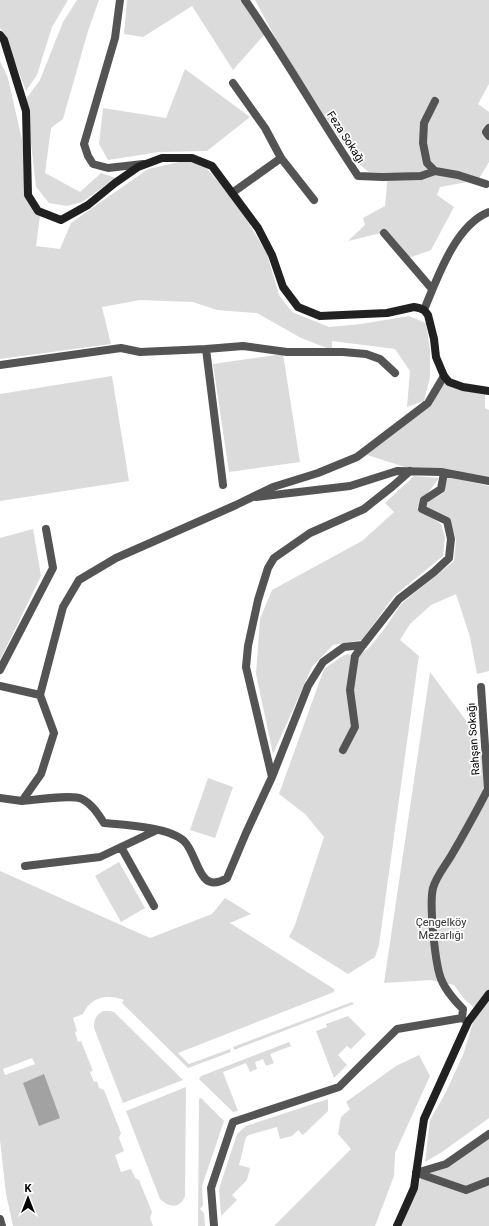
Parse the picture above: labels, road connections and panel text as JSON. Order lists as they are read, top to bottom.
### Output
{
  "streets": {
    "street": ["Feza Sokağı", "Rahşan Sokağı"]
  },
  "parks": ["Çengelköy Mezarlığı"],
  "north": "top"
}
